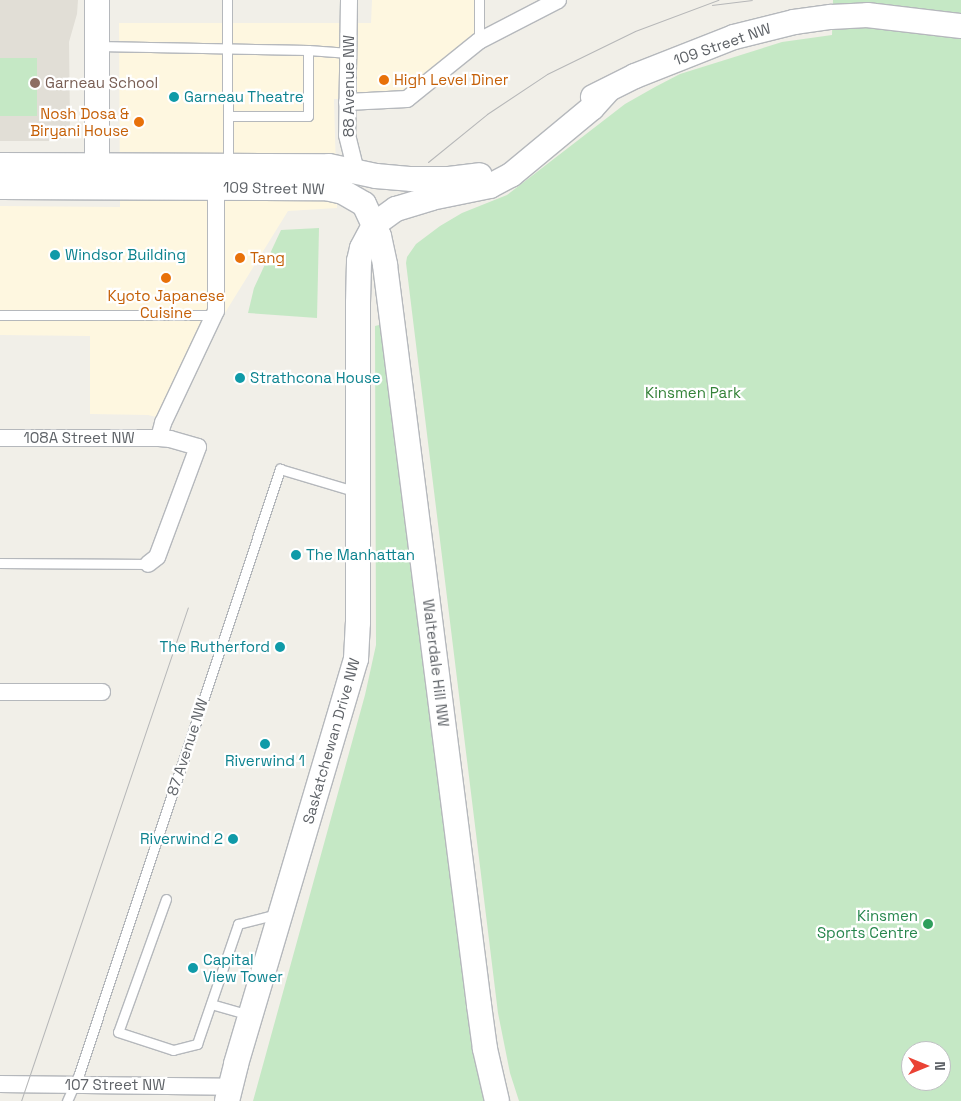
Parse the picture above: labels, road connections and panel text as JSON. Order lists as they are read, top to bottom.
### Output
{
  "streets": {
    "main road": ["109 Street NW", "Walterdale Hill NW", "Saskatchewan Drive NW"],
    "street": ["88 Avenue NW", "108A Street NW", "107 Street NW"],
    "lane": ["87 Avenue NW"]
  },
  "crossings": [
    ["109 Street NW", "88 Avenue NW"],
    ["109 Street NW", "Walterdale Hill NW"],
    ["109 Street NW", "Saskatchewan Drive NW"],
    ["Walterdale Hill NW", "Saskatchewan Drive NW"],
    ["Saskatchewan Drive NW", "87 Avenue NW"],
    ["Saskatchewan Drive NW", "107 Street NW"],
    ["87 Avenue NW", "107 Street NW"]
  ],
  "parks": ["Kinsmen Park"],
  "places": [
    "High Level Diner",
    "Garneau School",
    "Garneau Theatre",
    "Nosh Dosa & Biryani House",
    "Windsor Building",
    "Tang",
    "Kyoto Japanese Cuisine",
    "Strathcona House",
    "The Manhattan",
    "The Rutherford",
    "Riverwind 1",
    "Riverwind 2",
    "Kinsmen Sports Centre",
    "Capital View Tower"
  ],
  "north": "right"
}
